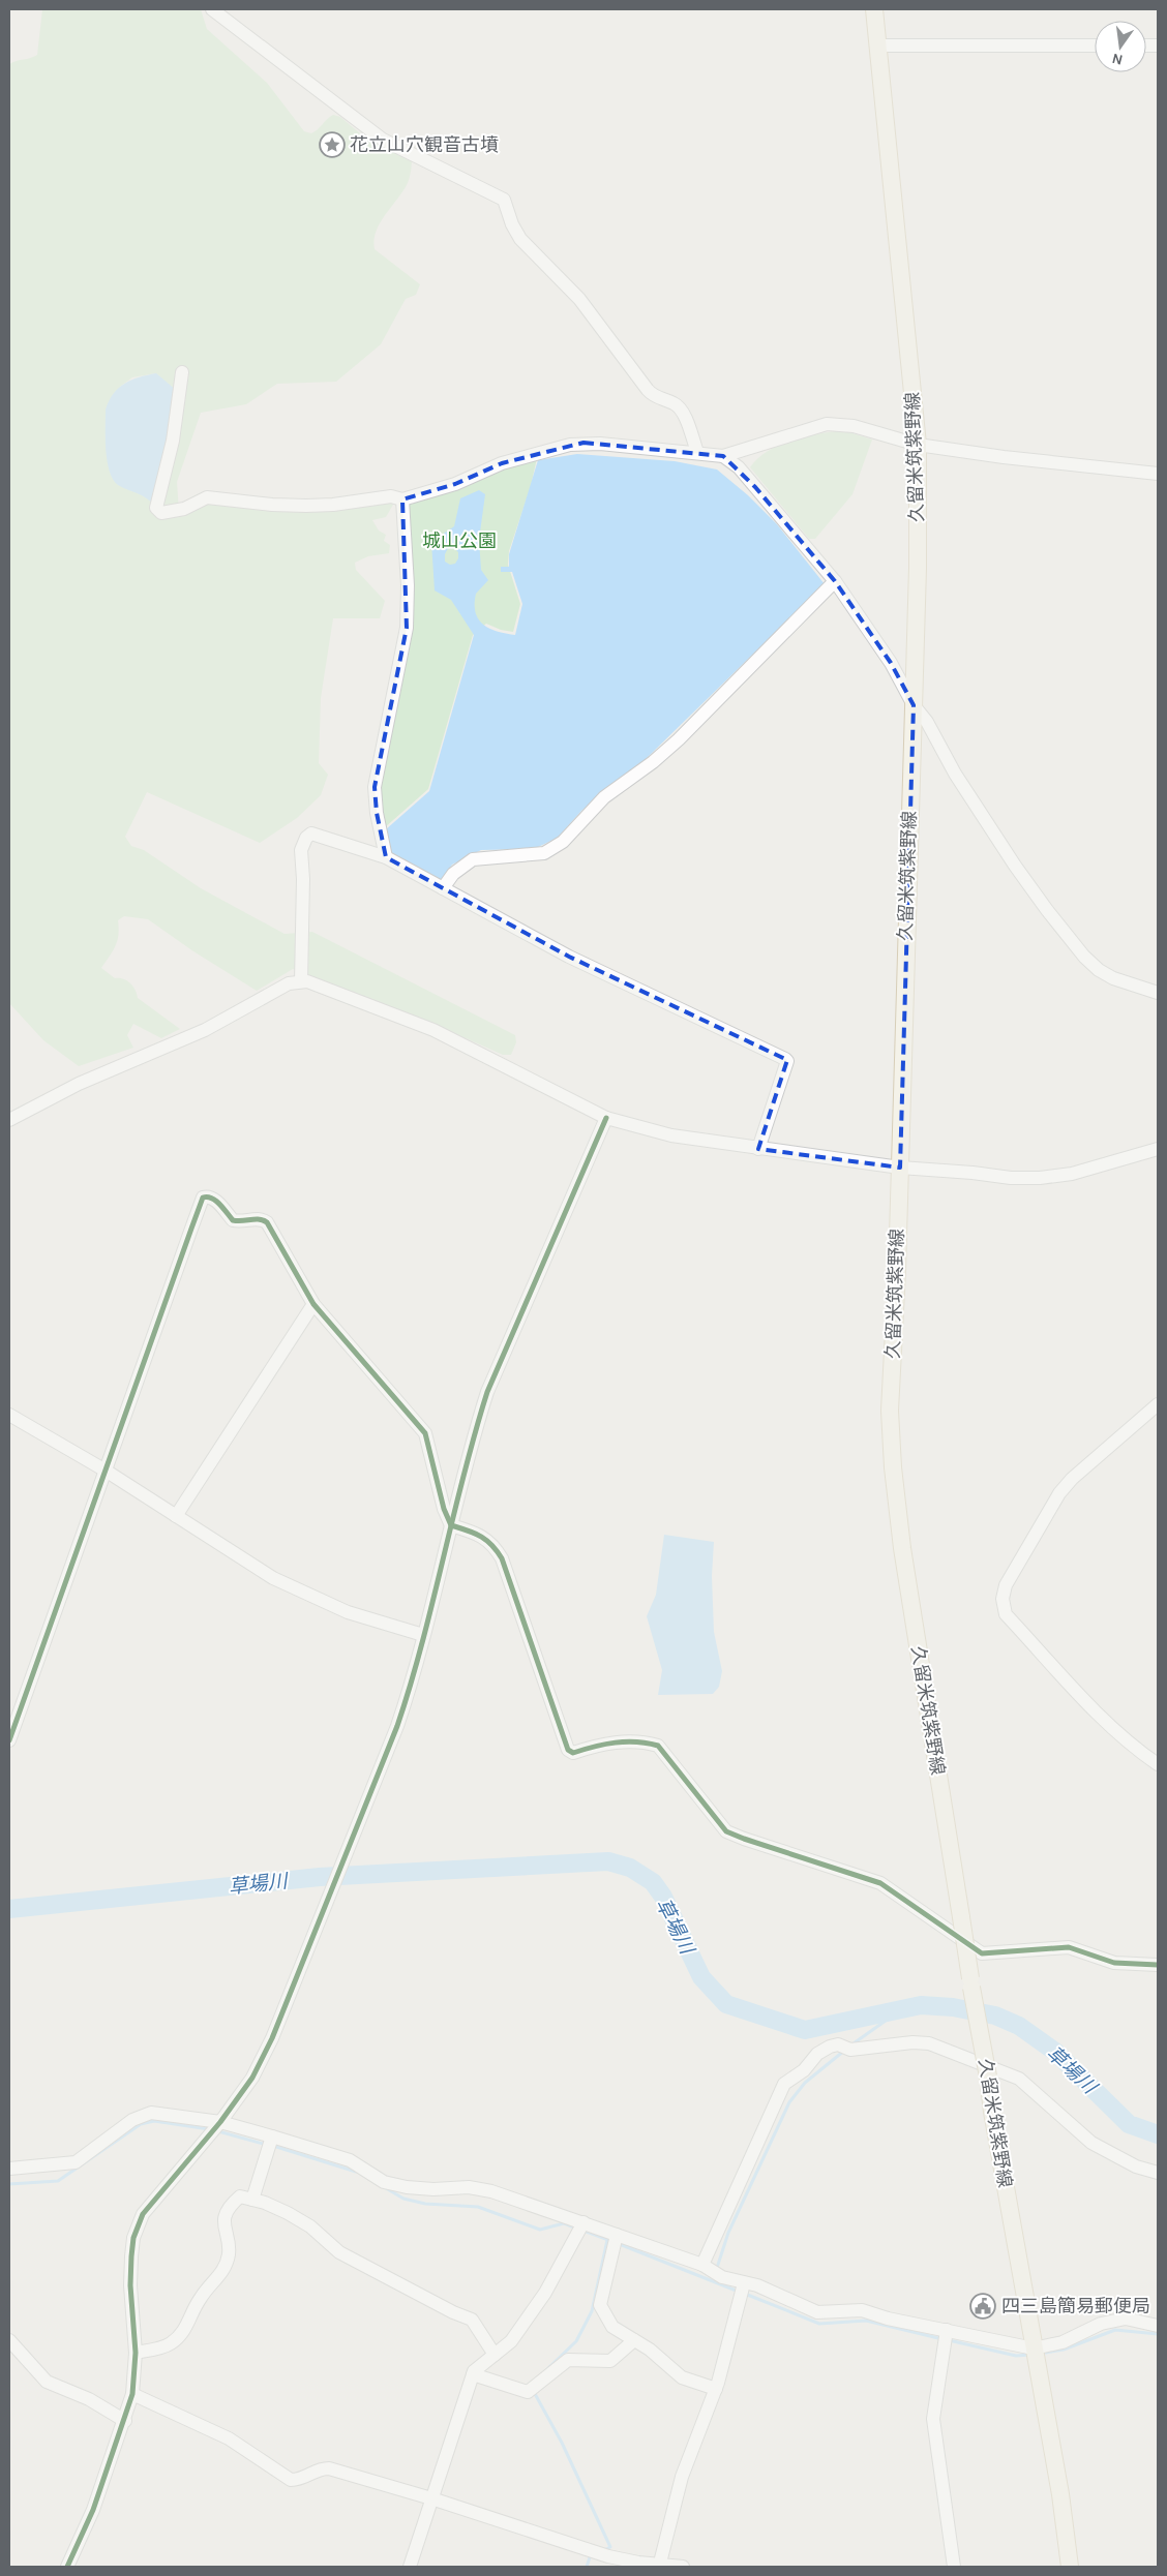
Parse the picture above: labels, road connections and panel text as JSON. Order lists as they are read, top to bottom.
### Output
{
  "streets": {
    "main road": ["久留米筑紫野線"]
  },
  "water": ["草場川"],
  "parks": ["城山公園"],
  "places": {
    "place": ["花立山穴観音古墳"],
    "public building": ["四三島簡易郵便局"]
  },
  "north": "bottom"
}
